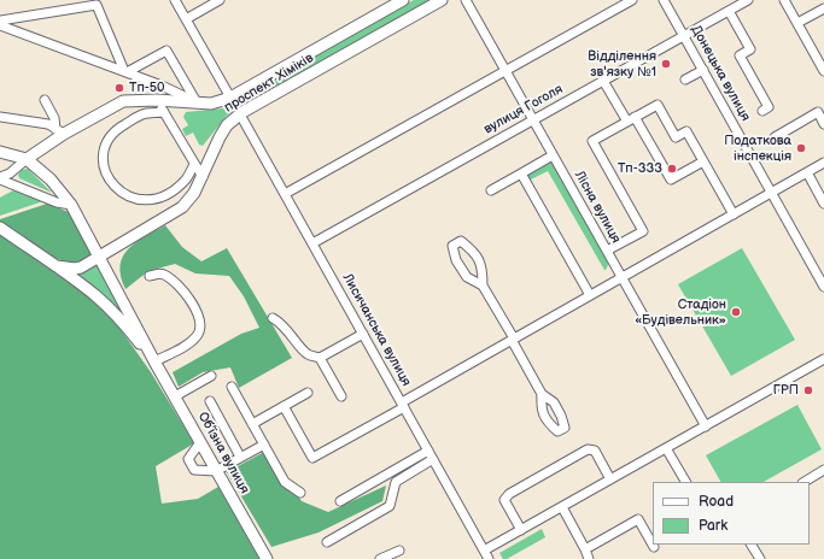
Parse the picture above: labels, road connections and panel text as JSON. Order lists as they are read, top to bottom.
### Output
{
  "streets": {
    "main road": ["проспект Хіміків", "Об’їзна вулиця"],
    "street": [
      "Донецька вулиця",
      "вулиця Гоголя",
      "Лісна вулиця",
      "Лисичанська вулиця"
    ]
  },
  "crossings": [
    ["Донецька вулиця", "вулиця Гоголя"],
    ["проспект Хіміків", "Лисичанська вулиця"],
    ["вулиця Гоголя", "Лісна вулиця"],
    ["вулиця Гоголя", "Лисичанська вулиця"]
  ],
  "places": [
    "Відділення зв'язку №1",
    "Тп-50",
    "Податкова інспекція",
    "Тп-333",
    "Стадіон «Будівельник»",
    "ГРП"
  ],
  "legend": ["Road", "Park"]
}
